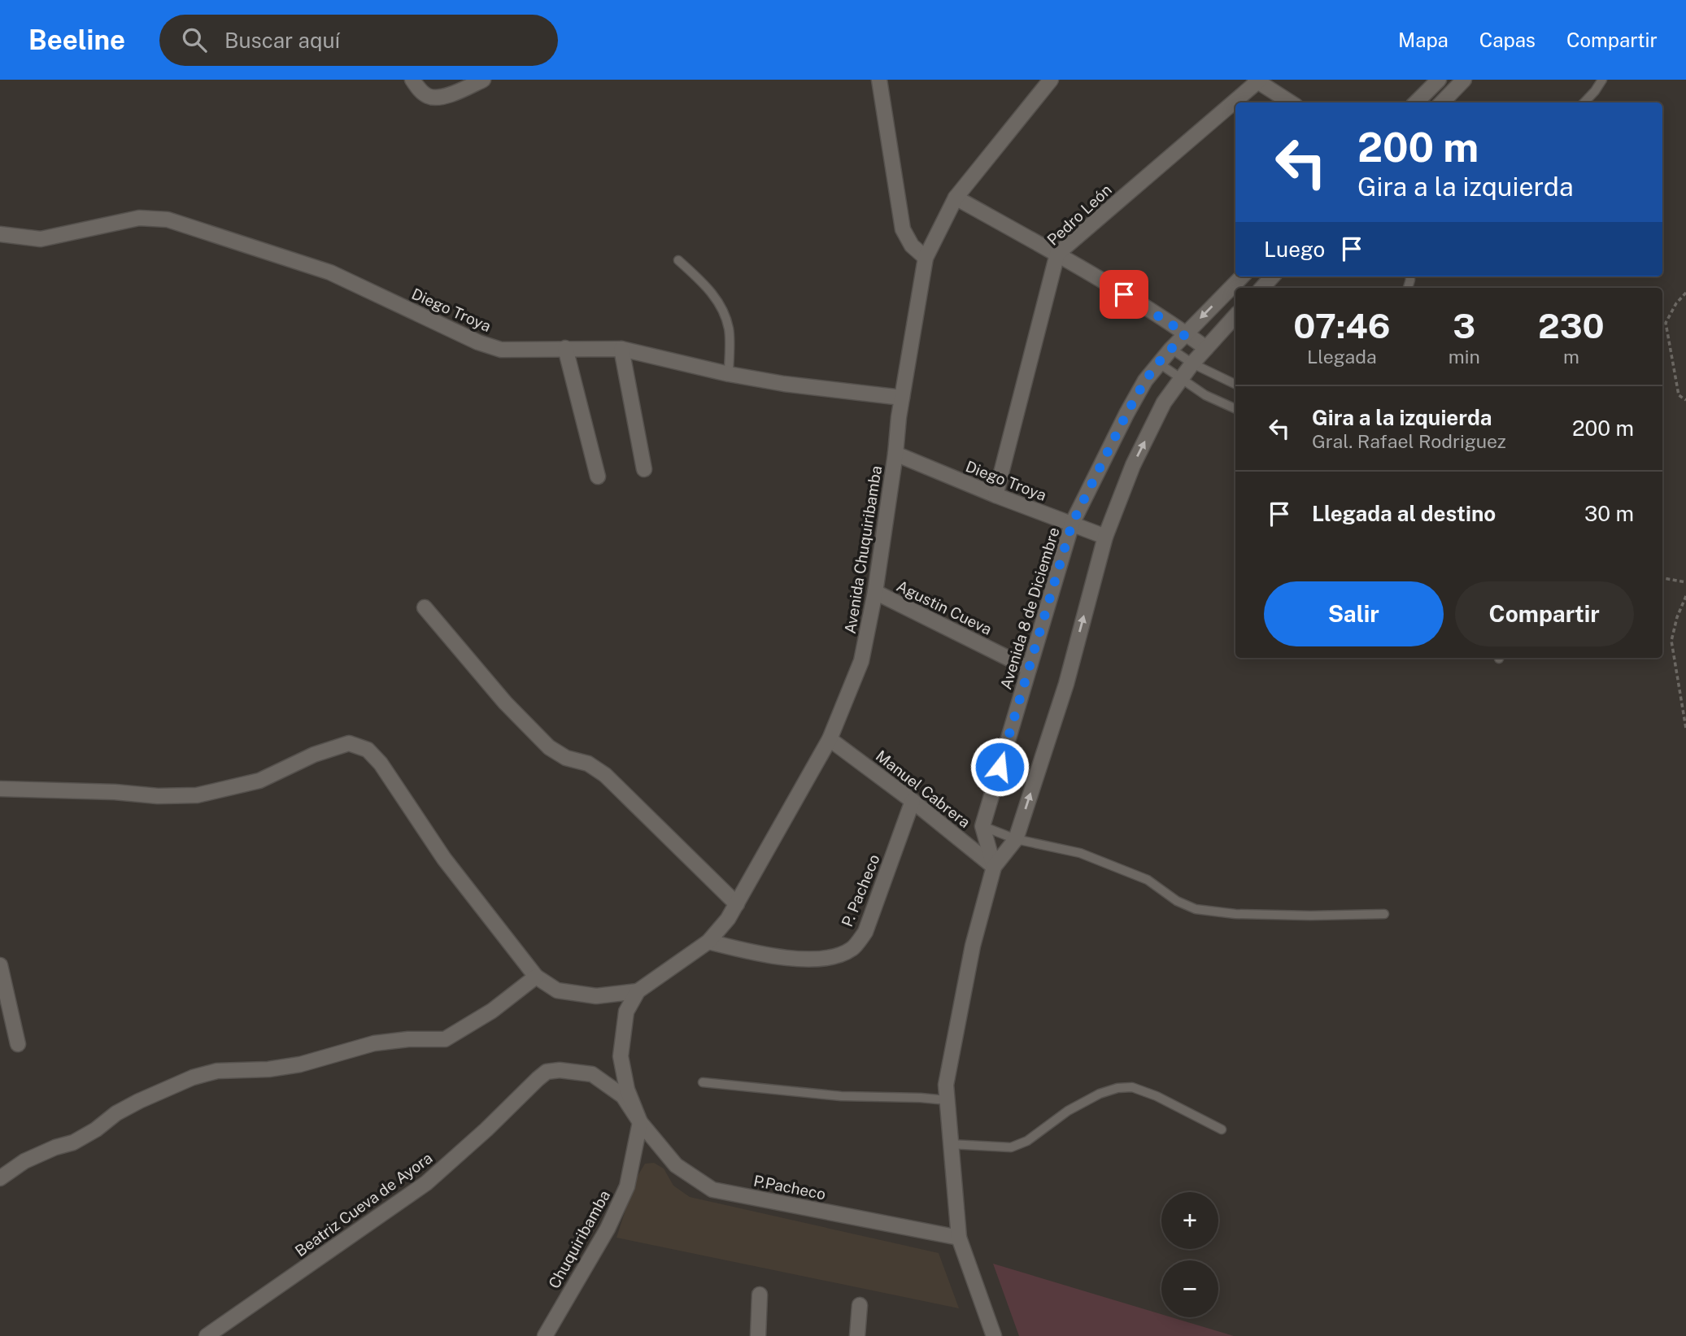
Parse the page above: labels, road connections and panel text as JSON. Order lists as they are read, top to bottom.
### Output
{
  "streets": {
    "street": [
      "Pedro León",
      "Diego Troya",
      "Avenida Chuquiribamba",
      "Agustin Cueva",
      "Avenida 8 de Diciembre",
      "Manuel Cabrera",
      "P. Pacheco",
      "P.Pacheco",
      "Beatriz Cueva de Ayora",
      "Chuquiribamba"
    ]
  },
  "crossings": [
    ["Pedro León", "Diego Troya"],
    ["Diego Troya", "Avenida Chuquiribamba"],
    ["Diego Troya", "Avenida 8 de Diciembre"],
    ["Avenida Chuquiribamba", "Agustin Cueva"],
    ["Avenida Chuquiribamba", "Manuel Cabrera"],
    ["Avenida Chuquiribamba", "P. Pacheco"],
    ["Agustin Cueva", "Avenida 8 de Diciembre"],
    ["Manuel Cabrera", "P. Pacheco"],
    ["P.Pacheco", "Beatriz Cueva de Ayora"],
    ["P.Pacheco", "Chuquiribamba"],
    ["Beatriz Cueva de Ayora", "Chuquiribamba"]
  ],
  "page": {
    "header": "Beeline",
    "search": "Buscar aquí",
    "nav": ["Mapa", "Capas", "Compartir"],
    "turn": ["200 m", "Gira a la izquierda"],
    "then": "Luego",
    "eta": [
      "07:46",
      "Llegada",
      "3",
      "min",
      "230",
      "m"
    ],
    "list": [
      {
        "name": "Gira a la izquierda",
        "note": "Gral. Rafael Rodriguez",
        "value": "200 m"
      },
      {
        "name": "Llegada al destino",
        "value": "30 m"
      }
    ],
    "buttons": ["Salir", "Compartir"],
    "map_buttons": ["+", "−"]
  }
}
